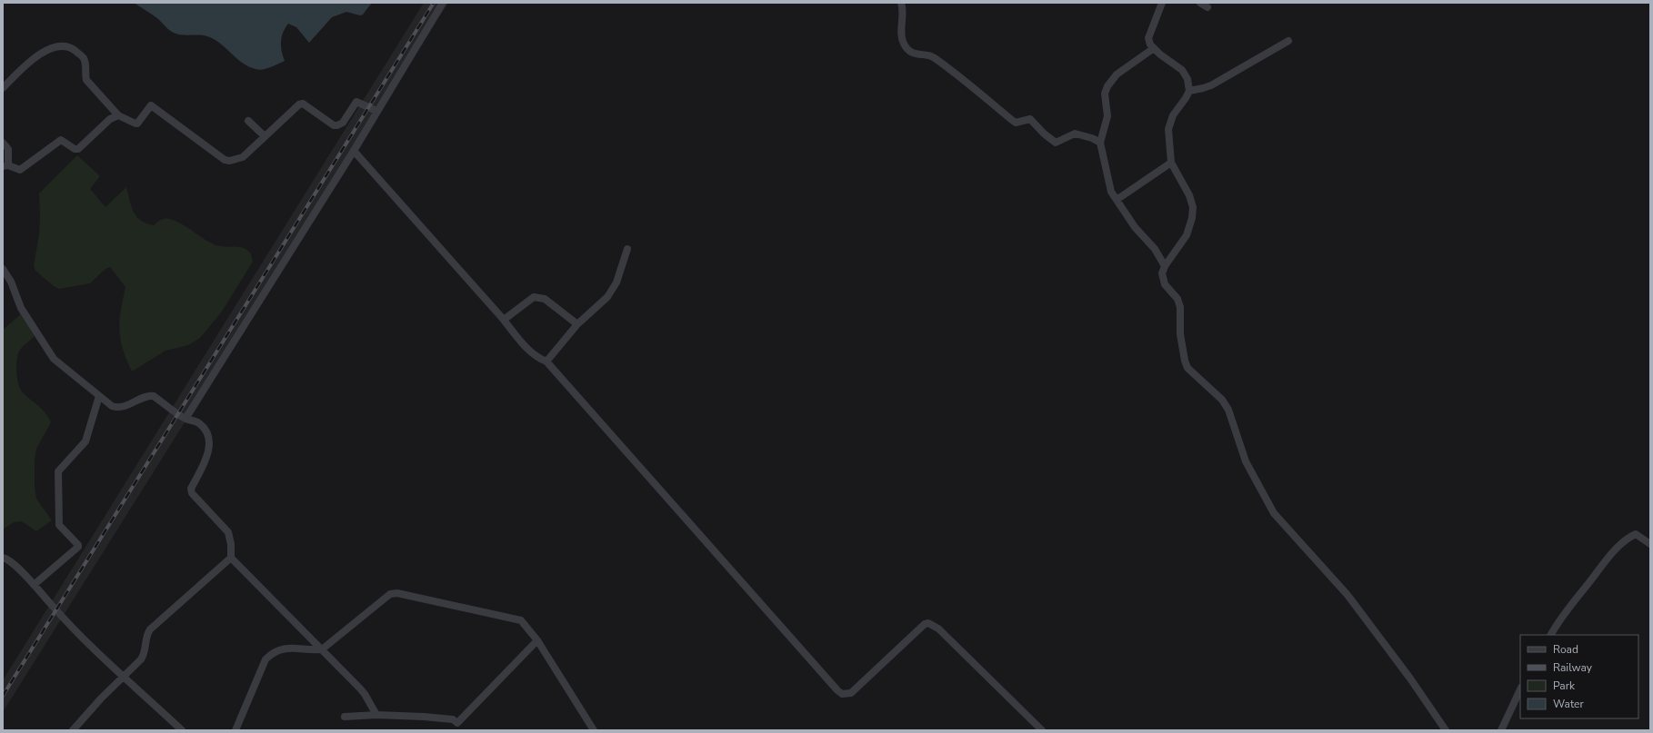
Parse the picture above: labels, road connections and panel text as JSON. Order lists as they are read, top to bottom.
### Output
{
  "legend": [
    "Road",
    "Railway",
    "Park",
    "Water"
  ]
}
